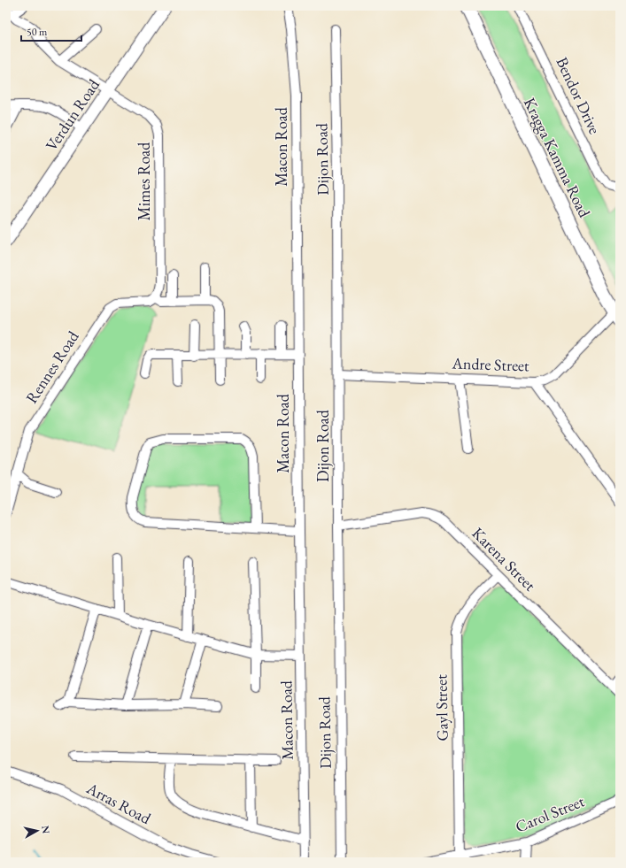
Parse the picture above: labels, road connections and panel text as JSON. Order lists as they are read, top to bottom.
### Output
{
  "streets": {
    "main road": ["Kragga Kamma Road"],
    "street": [
      "Bendor Drive",
      "Verdun Road",
      "Macon Road",
      "Dijon Road",
      "Mimes Road",
      "Andre Street",
      "Rennes Road",
      "Karena Street",
      "Gayl Street",
      "Arras Road",
      "Carol Street"
    ]
  },
  "crossings": [
    ["Verdun Road", "Mimes Road"],
    ["Kragga Kamma Road", "Andre Street"],
    ["Dijon Road", "Andre Street"],
    ["Dijon Road", "Karena Street"],
    ["Mimes Road", "Rennes Road"],
    ["Karena Street", "Gayl Street"],
    ["Gayl Street", "Carol Street"]
  ],
  "scale_bar": "50 m",
  "north": "right"
}
